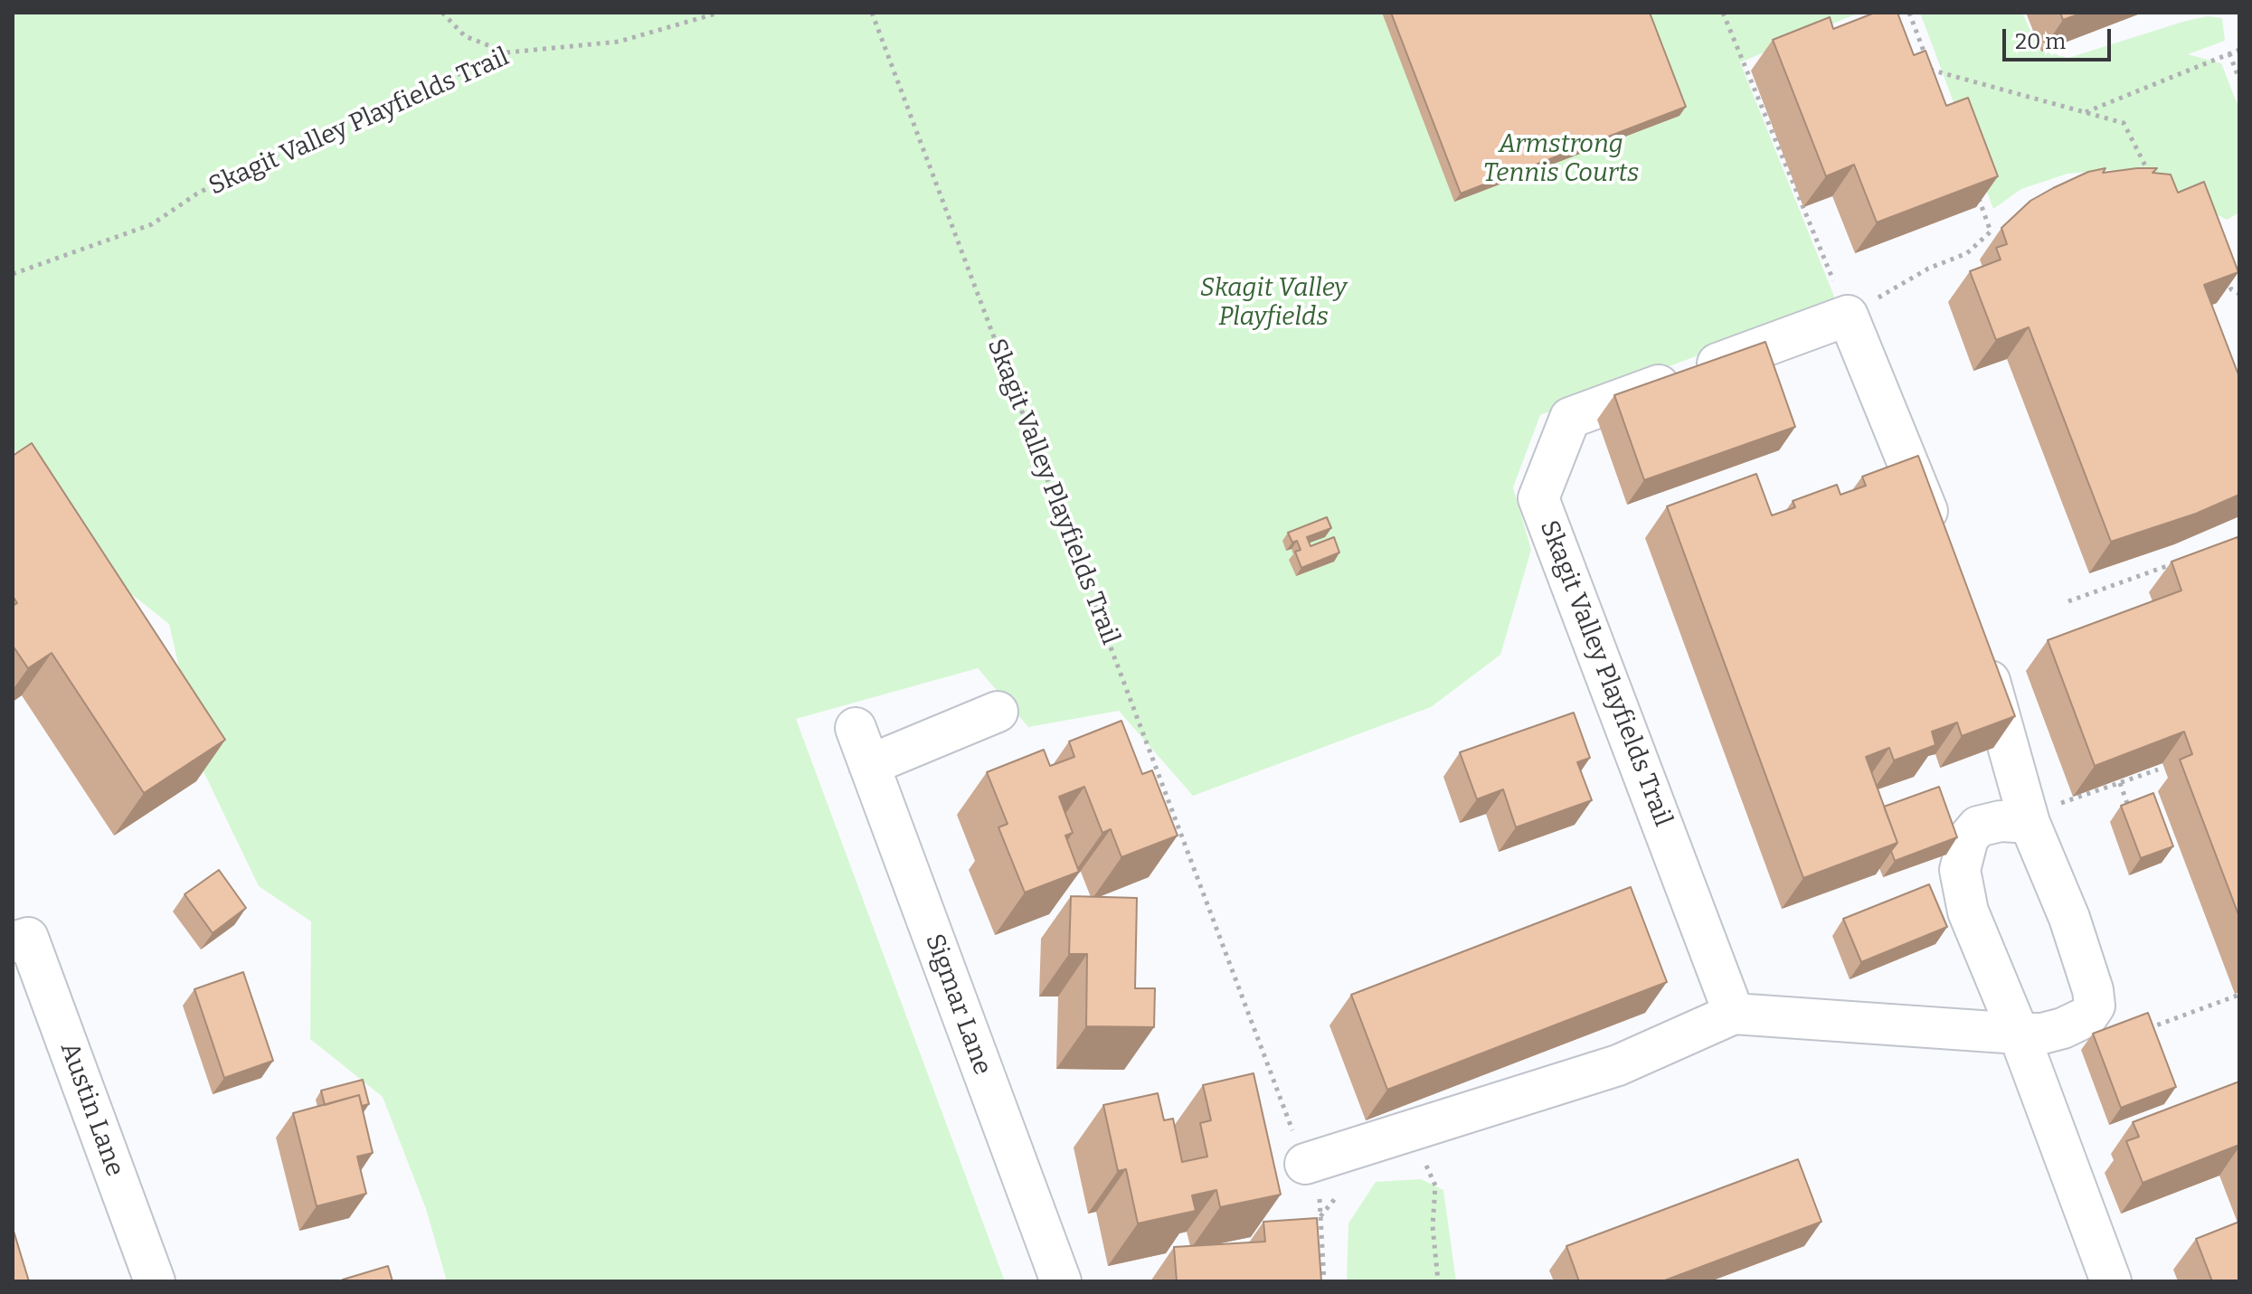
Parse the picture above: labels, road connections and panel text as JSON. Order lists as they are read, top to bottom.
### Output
{
  "streets": {
    "street": ["Skagit Valley Playfields Trail", "Sigmar Lane", "Austin Lane"]
  },
  "parks": ["Armstrong Tennis Courts", "Skagit Valley Playfields"],
  "scale_bar": "20 m"
}
